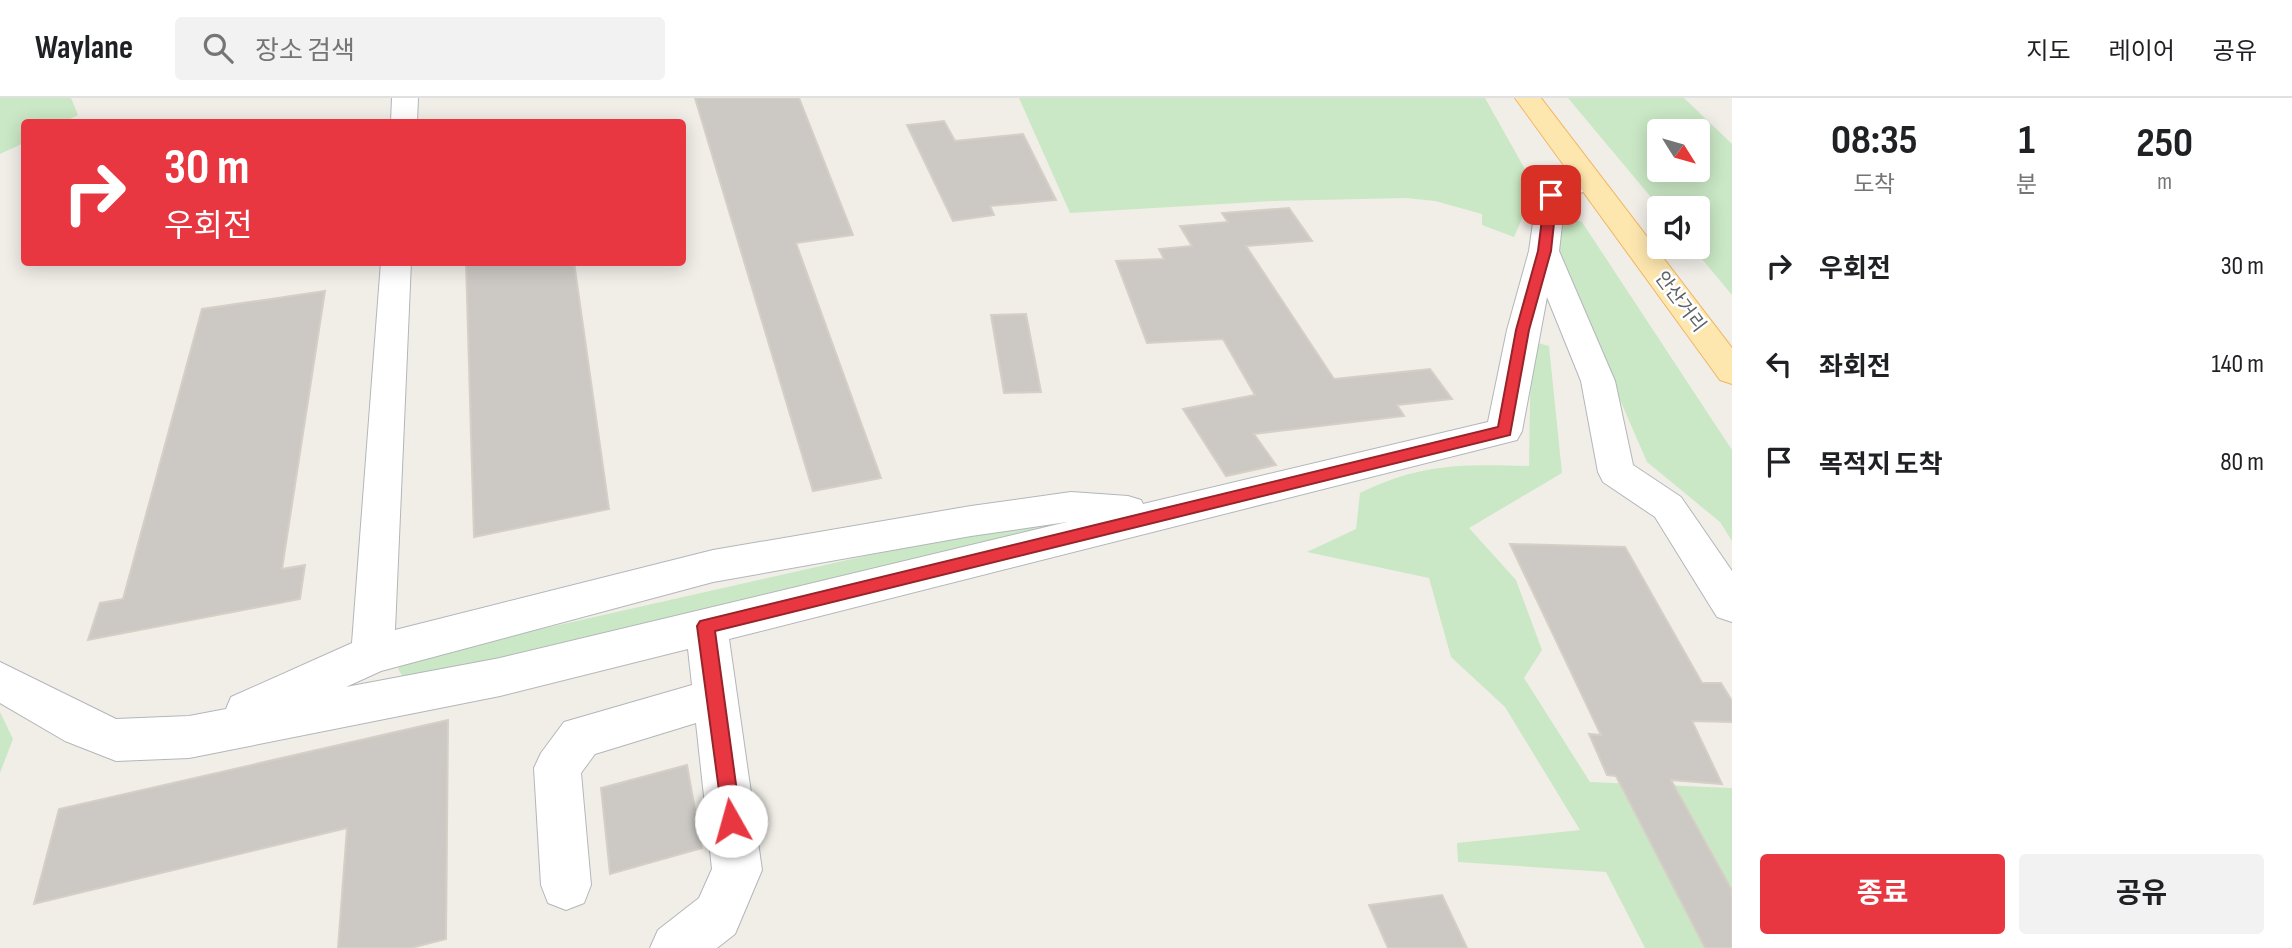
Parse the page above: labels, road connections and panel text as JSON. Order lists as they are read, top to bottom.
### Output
{
  "streets": {
    "main road": ["안산거리"]
  },
  "north": "bottom right",
  "page": {
    "header": "Waylane",
    "search": "장소 검색",
    "nav": ["지도", "레이어", "공유"],
    "eta": [
      "08:35",
      "도착",
      "1",
      "분",
      "250",
      "m"
    ],
    "turn": ["30 m", "우회전"],
    "list": [
      {
        "name": "우회전",
        "value": "30 m"
      },
      {
        "name": "좌회전",
        "value": "140 m"
      },
      {
        "name": "목적지 도착",
        "value": "80 m"
      }
    ],
    "buttons": ["종료", "공유"]
  }
}
